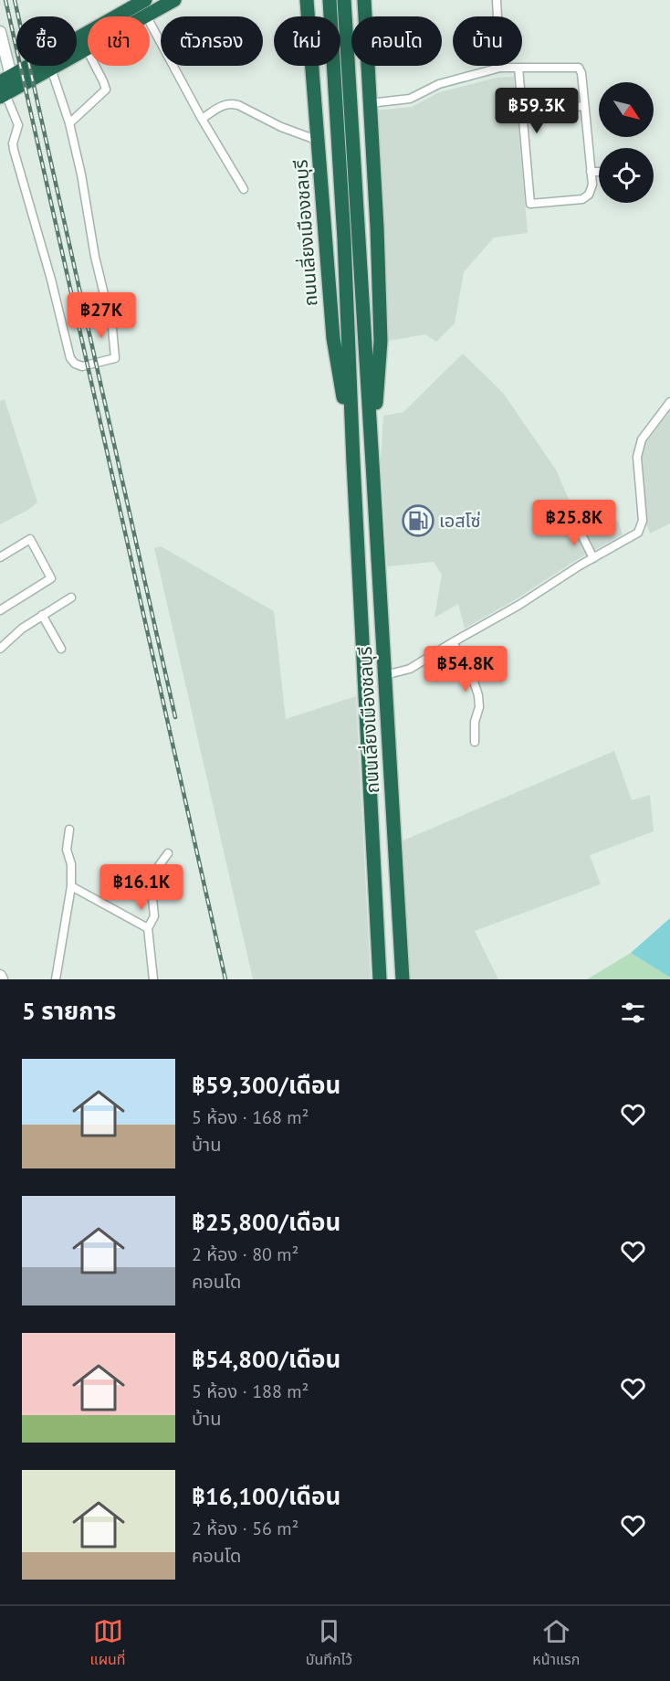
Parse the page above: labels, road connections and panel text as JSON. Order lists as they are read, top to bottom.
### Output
{
  "streets": {
    "highway": ["ถนนเลี่ยงเมืองชลบุรี"]
  },
  "places": {
    "fuel station": ["เอสโซ่"]
  },
  "north": "bottom right",
  "page": {
    "chip": [
      "ซื้อ",
      "เช่า",
      "ตัวกรอง",
      "ใหม่",
      "คอนโด",
      "บ้าน"
    ],
    "price": [
      "฿59.3K",
      "฿27K",
      "฿25.8K",
      "฿54.8K",
      "฿16.1K"
    ],
    "heading": "5 รายการ",
    "list": [
      {
        "name": "฿59,300/เดือน",
        "note": "5 ห้อง · 168 m² · บ้าน"
      },
      {
        "name": "฿25,800/เดือน",
        "note": "2 ห้อง · 80 m² · คอนโด"
      },
      {
        "name": "฿54,800/เดือน",
        "note": "5 ห้อง · 188 m² · บ้าน"
      },
      {
        "name": "฿16,100/เดือน",
        "note": "2 ห้อง · 56 m² · คอนโด"
      }
    ],
    "tabs": ["แผนที่", "บันทึกไว้", "หน้าแรก"]
  }
}
